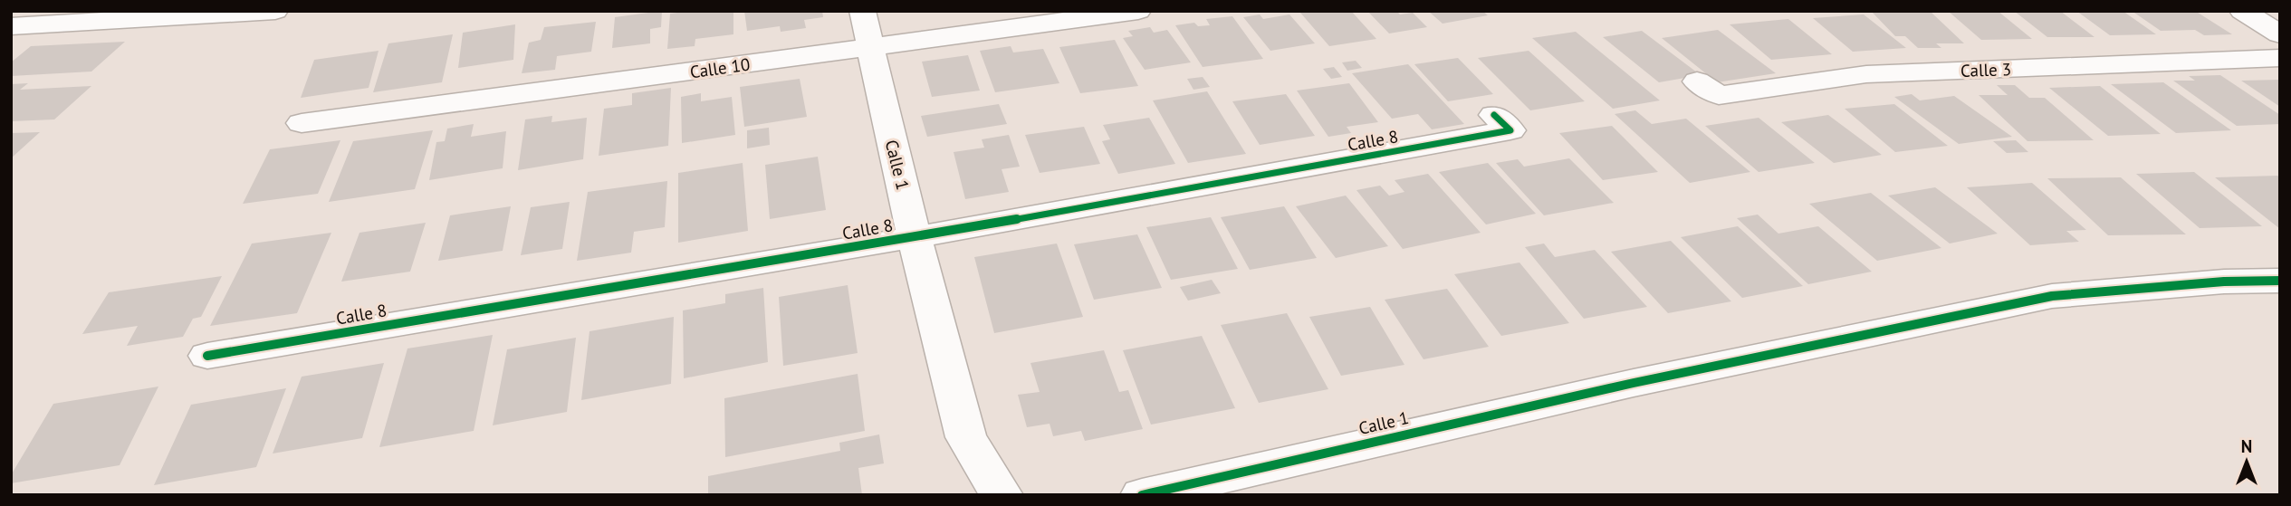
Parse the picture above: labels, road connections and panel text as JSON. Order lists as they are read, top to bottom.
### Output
{
  "streets": {
    "street": [
      "Calle 10",
      "Calle 3",
      "Calle 8",
      "Calle 1"
    ]
  },
  "crossings": [
    ["Calle 10", "Calle 1"],
    ["Calle 8", "Calle 1"]
  ],
  "north": "top"
}
